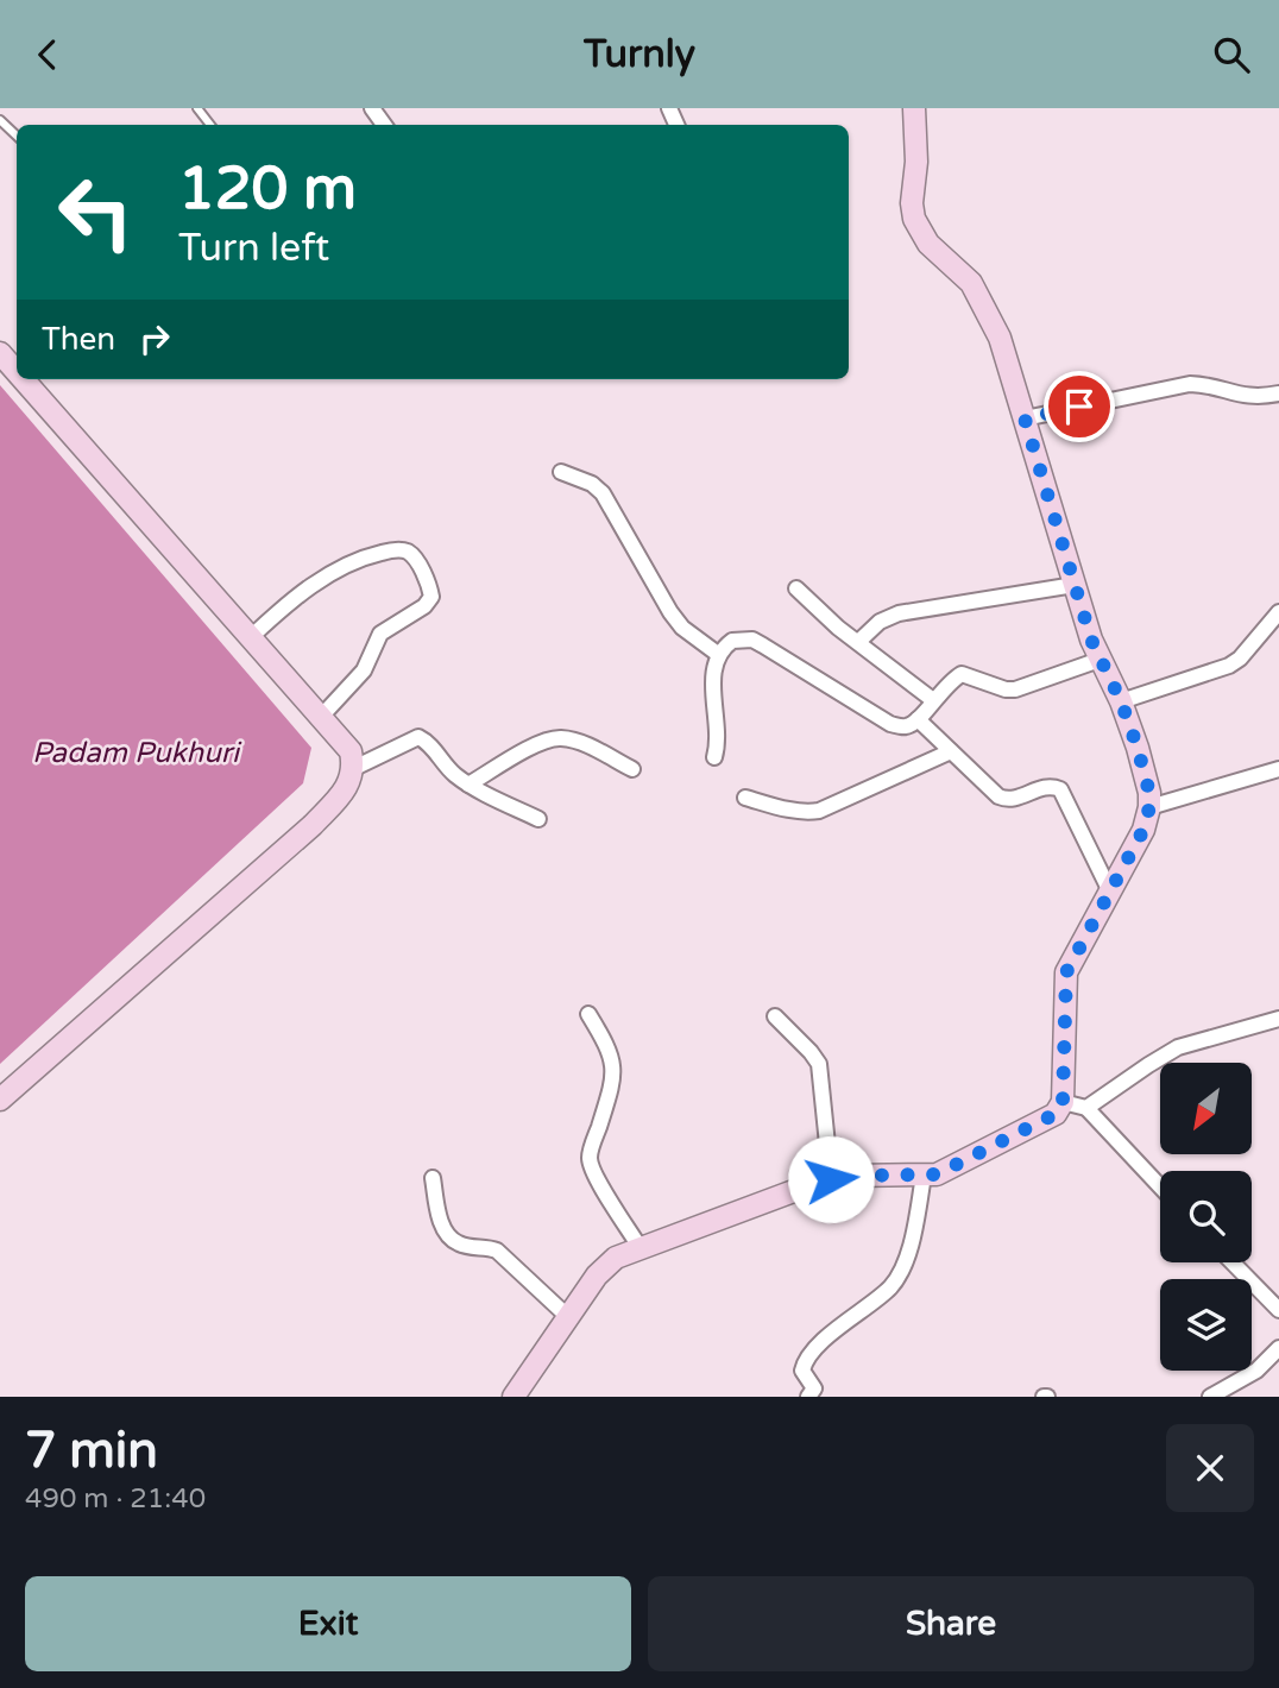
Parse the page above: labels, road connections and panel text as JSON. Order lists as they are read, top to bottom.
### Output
{
  "water": ["Padam Pukhuri"],
  "north": "bottom left",
  "page": {
    "header": "Turnly",
    "turn": ["120 m", "Turn left"],
    "then": "Then",
    "heading": ["7 min", "490 m · 21:40"],
    "buttons": ["Exit", "Share"]
  }
}
